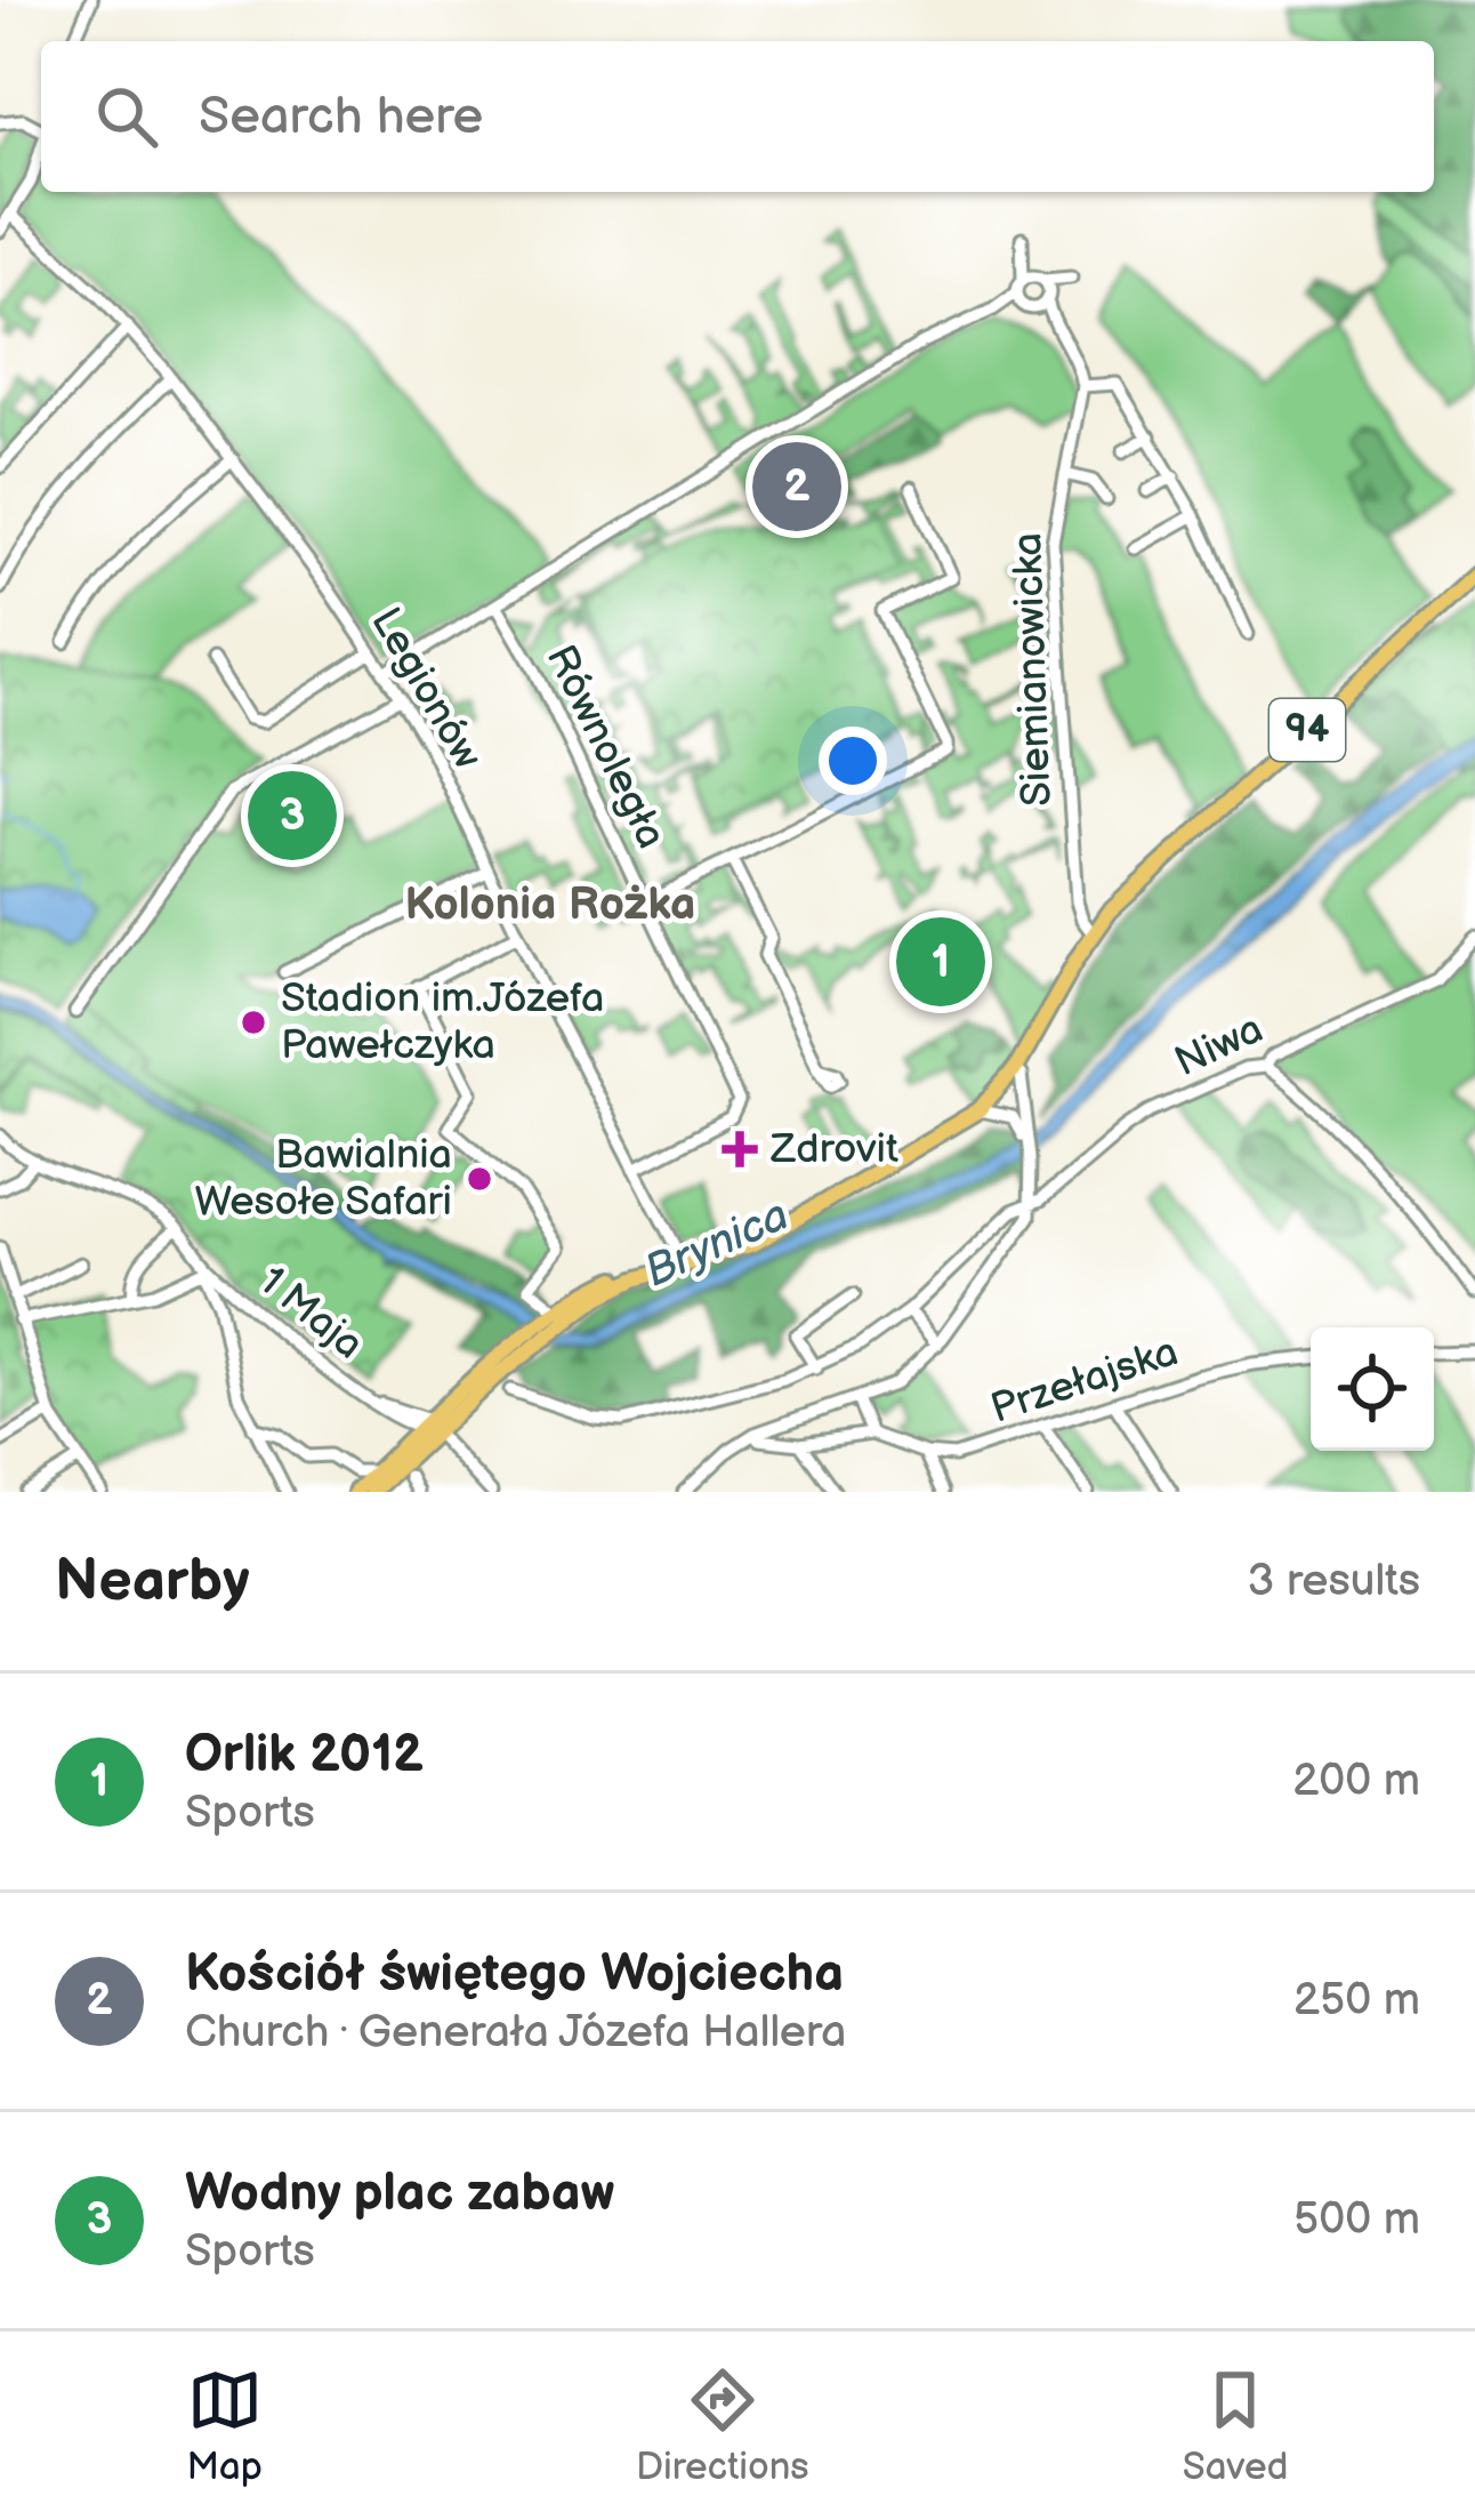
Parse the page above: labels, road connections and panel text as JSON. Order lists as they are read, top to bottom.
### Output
{
  "streets": {
    "main road": ["94"],
    "street": [
      "Siemianowicka",
      "Legionów",
      "Równoległa",
      "Niwa",
      "1 Maja",
      "Przełajska"
    ]
  },
  "crossings": [
    ["Siemianowicka", "94"],
    ["Legionów", "94"],
    ["Legionów", "Równoległa"],
    ["94", "1 Maja"]
  ],
  "districts": ["Kolonia Rożka"],
  "water": ["Brynica"],
  "places": {
    "other": ["Stadion im.Józefa Pawełczyka", "Bawialnia Wesołe Safari"],
    "health": ["Zdrovit"]
  },
  "page": {
    "search": "Search here",
    "pins": ["2", "3", "1"],
    "heading": ["Nearby", "3 results"],
    "list": [
      {
        "mark": "1",
        "name": "Orlik 2012",
        "note": "Sports",
        "value": "200 m"
      },
      {
        "mark": "2",
        "name": "Kościół świętego Wojciecha",
        "note": "Church · Generała Józefa Hallera",
        "value": "250 m"
      },
      {
        "mark": "3",
        "name": "Wodny plac zabaw",
        "note": "Sports",
        "value": "500 m"
      }
    ],
    "nav": ["Map", "Directions", "Saved"]
  }
}
